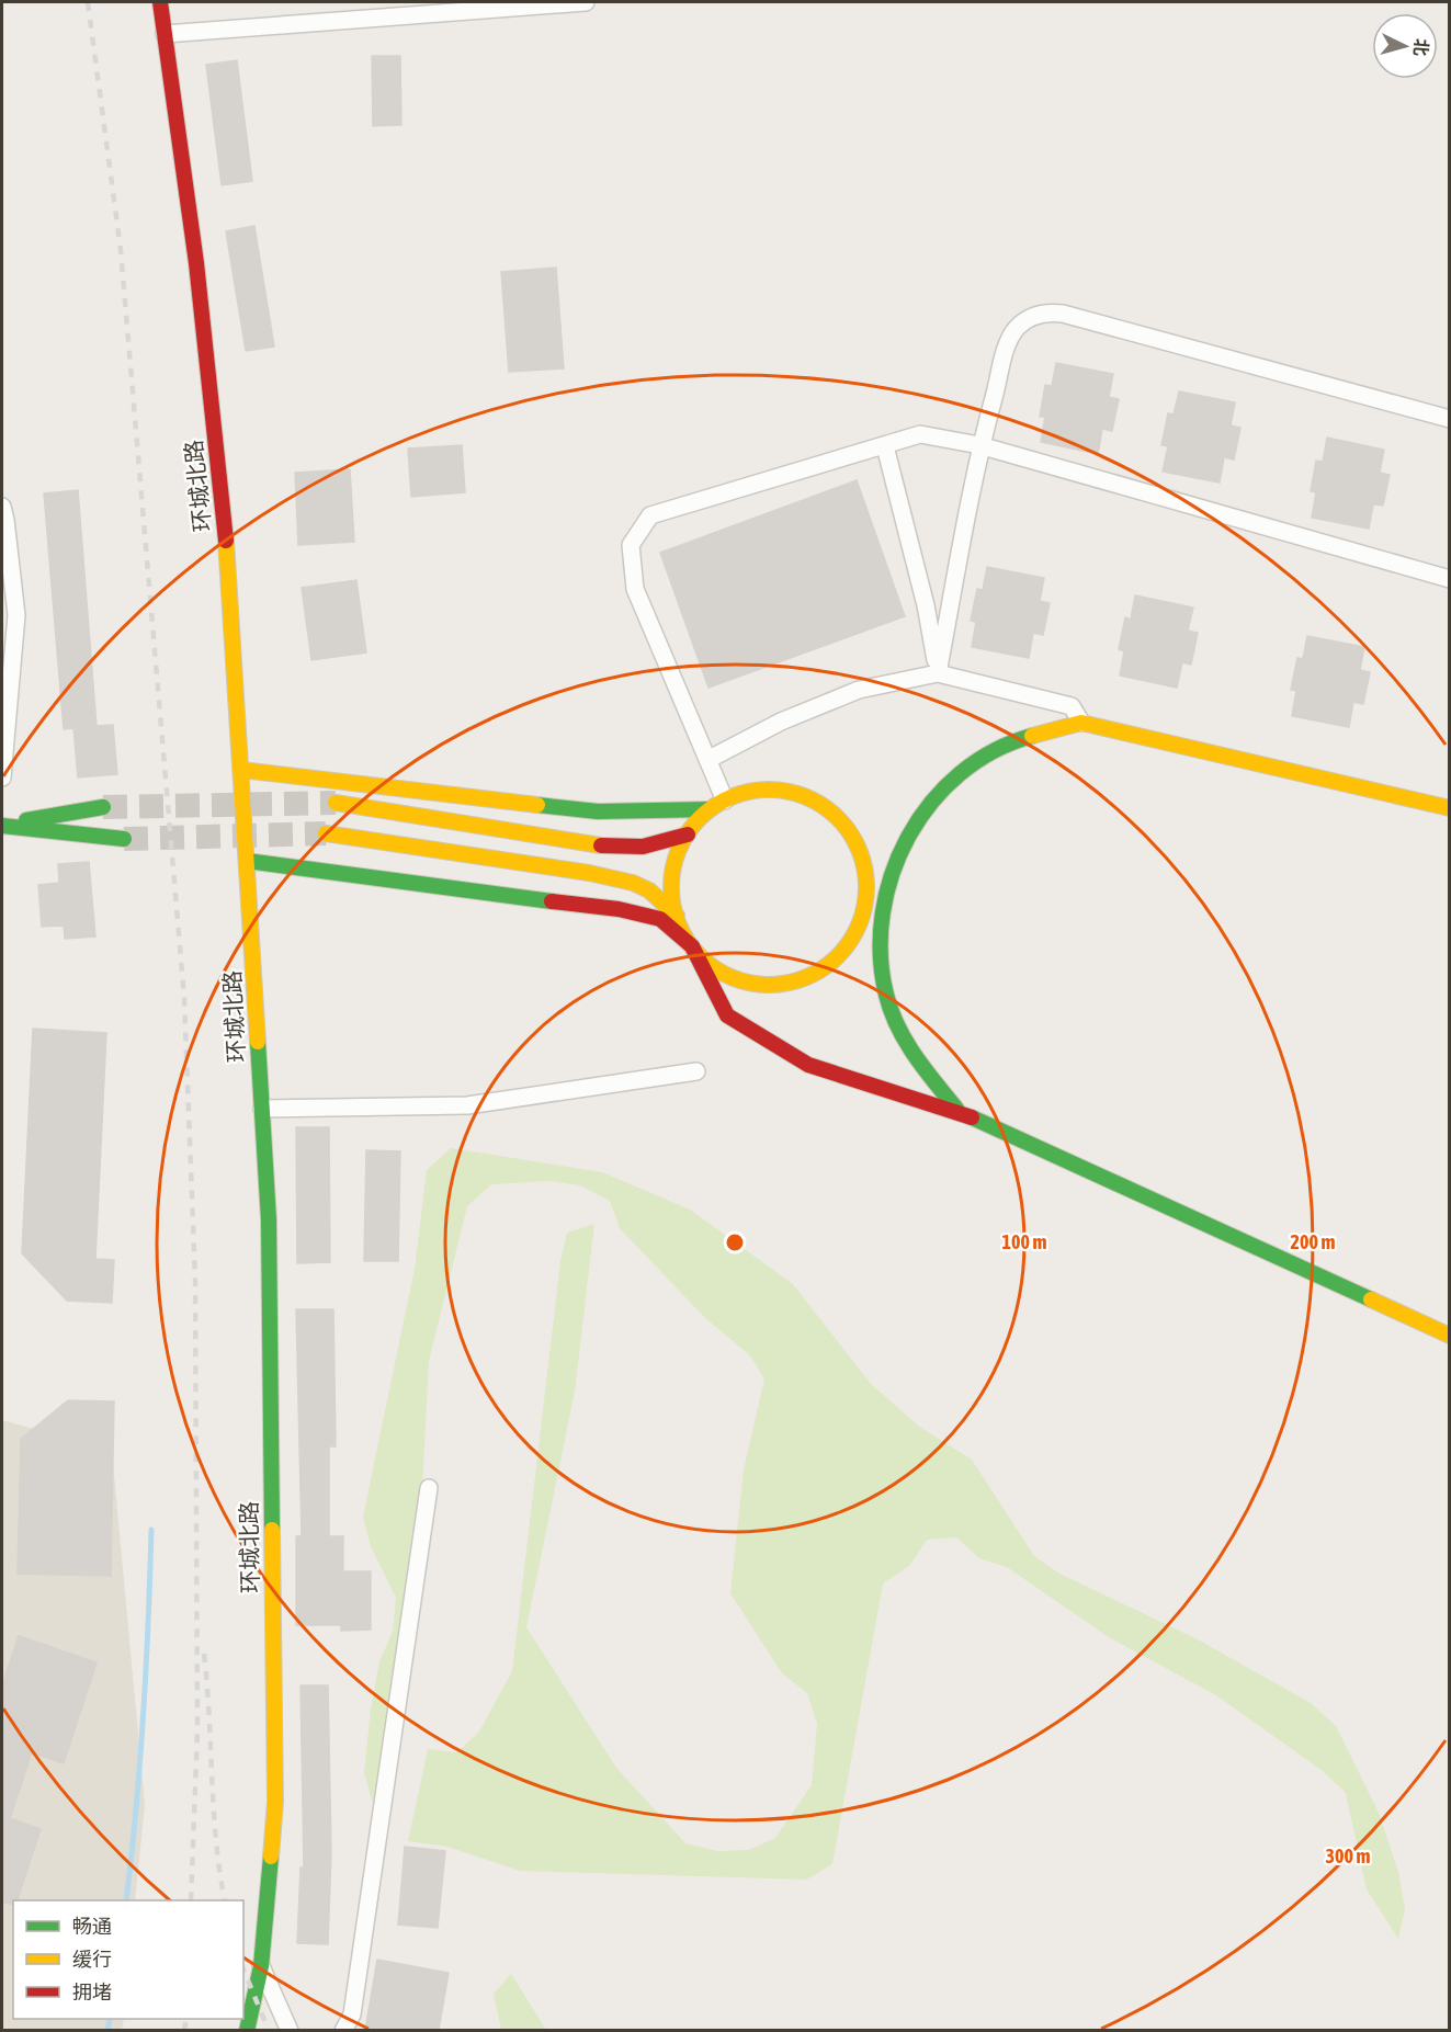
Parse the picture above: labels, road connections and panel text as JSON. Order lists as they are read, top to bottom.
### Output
{
  "streets": {
    "street": ["环城北路"]
  },
  "legend": ["畅通", "缓行", "拥堵"],
  "north": "right",
  "rings": ["100 m", "200 m", "300 m"]
}
